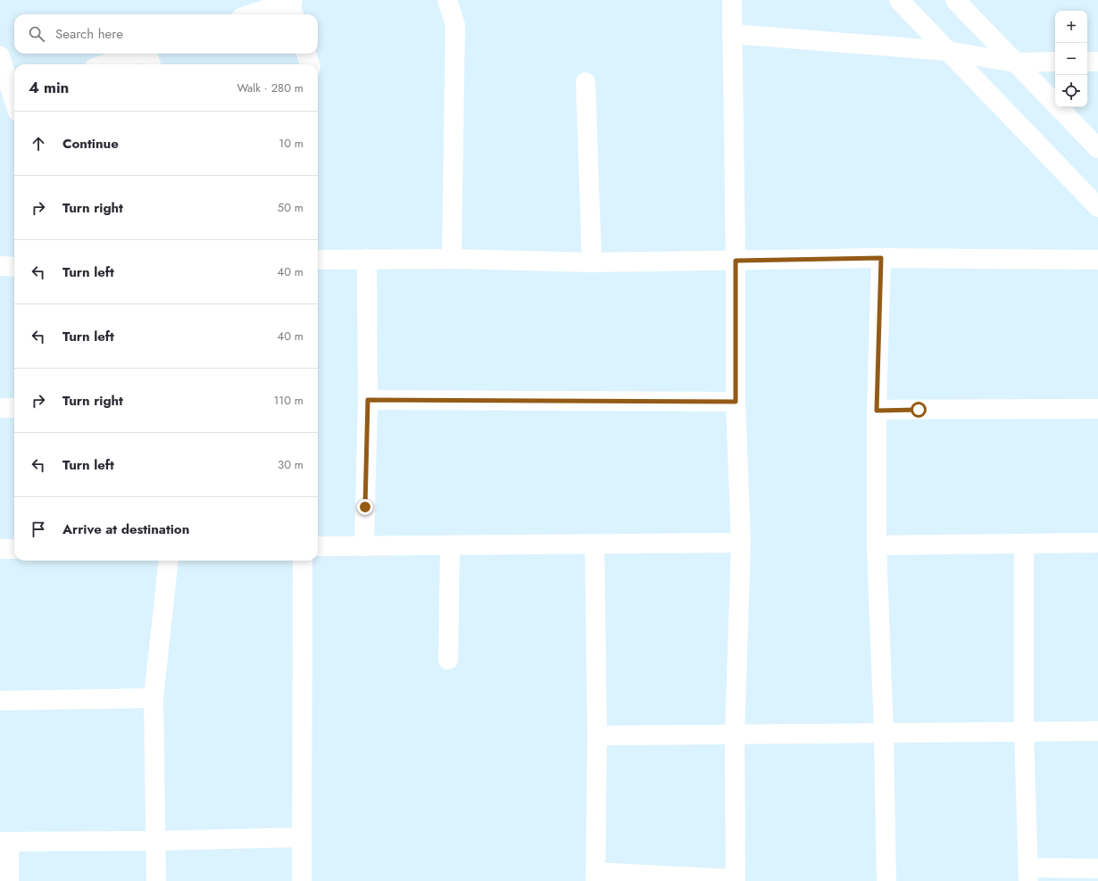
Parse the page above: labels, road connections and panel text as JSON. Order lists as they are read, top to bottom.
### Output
{
  "page": {
    "map_buttons": ["+", "−"],
    "search": "Search here",
    "heading": ["4 min", "Walk · 280 m"],
    "list": [
      ["Continue", "10 m"],
      ["Turn right", "50 m"],
      ["Turn left", "40 m"],
      ["Turn left", "40 m"],
      ["Turn right", "110 m"],
      ["Turn left", "30 m"],
      "Arrive at destination"
    ]
  }
}
